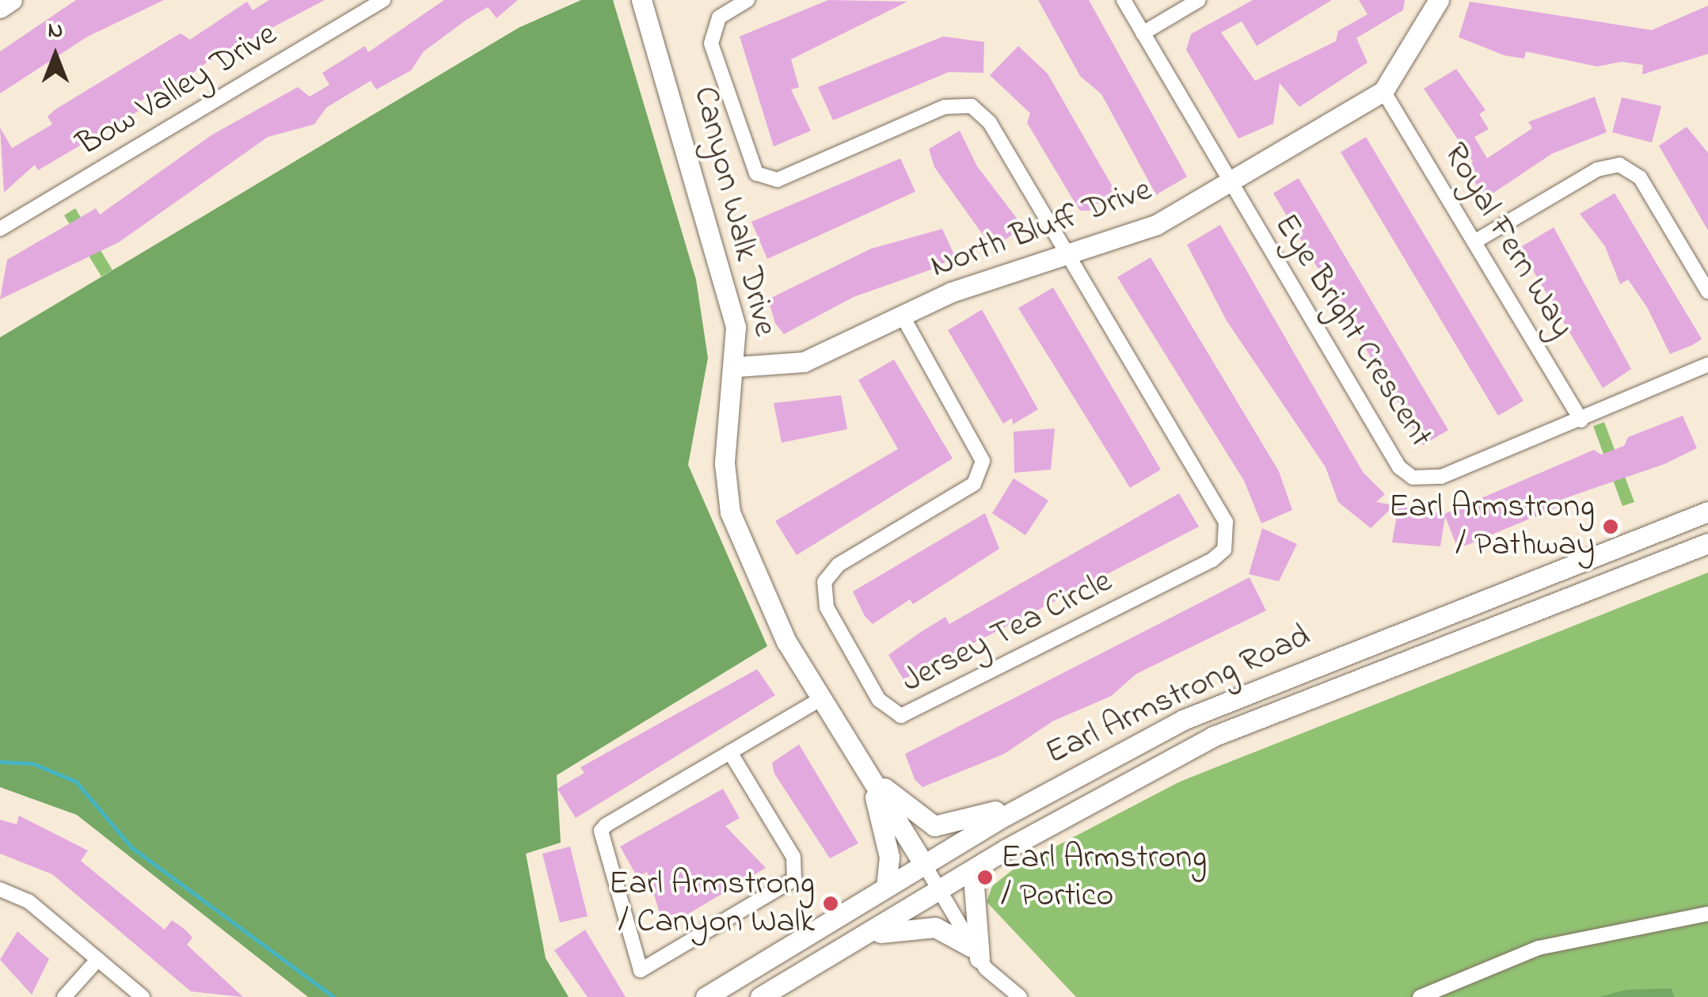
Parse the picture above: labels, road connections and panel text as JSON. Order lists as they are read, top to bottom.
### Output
{
  "streets": {
    "main road": ["Canyon Walk Drive", "North Bluff Drive", "Earl Armstrong Road"],
    "street": [
      "Bow Valley Drive",
      "Royal Fern Way",
      "Eye Bright Crescent",
      "Jersey Tea Circle"
    ]
  },
  "crossings": [
    ["Canyon Walk Drive", "North Bluff Drive"],
    ["Canyon Walk Drive", "Earl Armstrong Road"],
    ["North Bluff Drive", "Royal Fern Way"],
    ["North Bluff Drive", "Eye Bright Crescent"],
    ["North Bluff Drive", "Jersey Tea Circle"],
    ["Royal Fern Way", "Eye Bright Crescent"]
  ],
  "places": ["Earl Armstrong / Pathway", "Earl Armstrong / Portico", "Earl Armstrong / Canyon Walk"],
  "north": "top"
}
